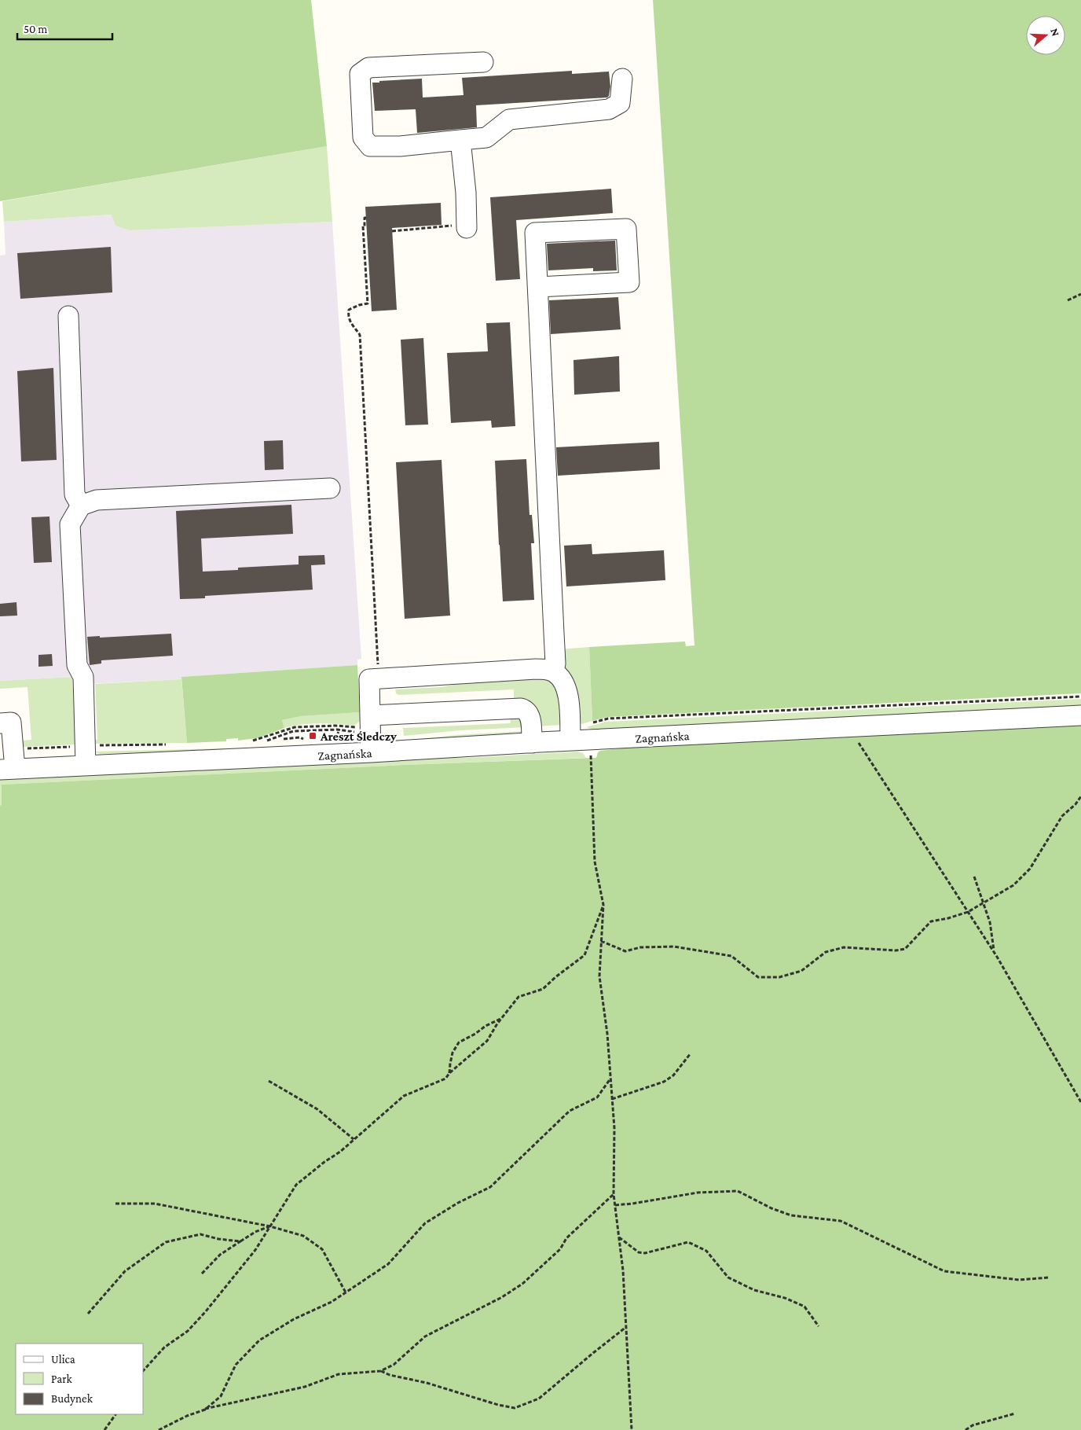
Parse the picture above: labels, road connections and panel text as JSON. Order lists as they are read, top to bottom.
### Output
{
  "streets": {
    "street": ["Zagnańska"]
  },
  "places": {
    "transit": ["Areszt Śledczy"]
  },
  "legend": ["Ulica", "Park", "Budynek"],
  "scale_bar": "50 m",
  "north": "right"
}
